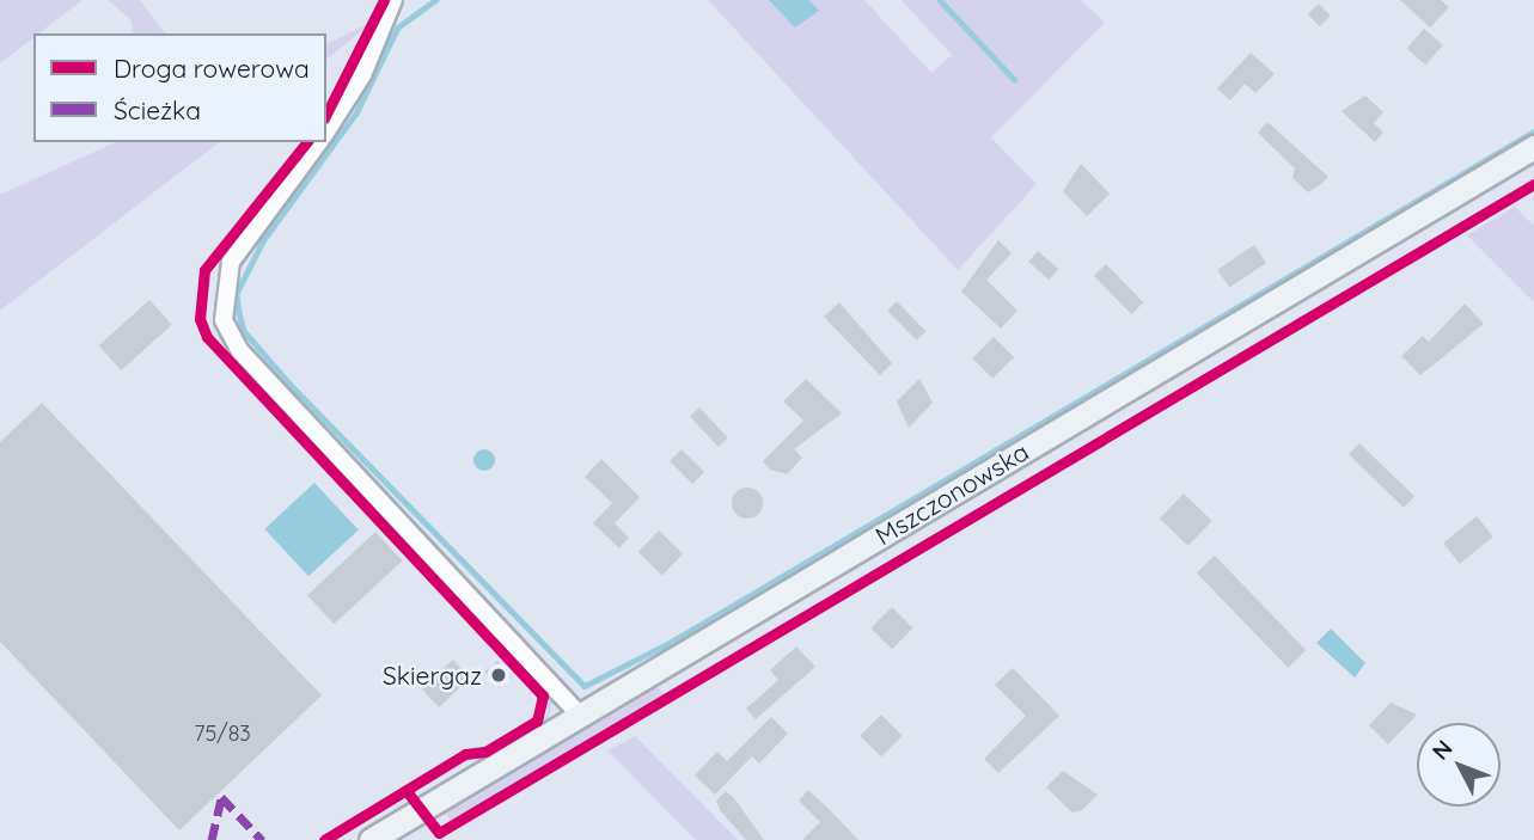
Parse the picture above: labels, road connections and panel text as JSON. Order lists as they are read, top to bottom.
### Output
{
  "streets": {
    "main road": ["Mszczonowska"]
  },
  "places": ["Skiergaz"],
  "house_numbers": ["75/83"],
  "legend": ["Droga rowerowa", "Ścieżka"],
  "north": "top left"
}
